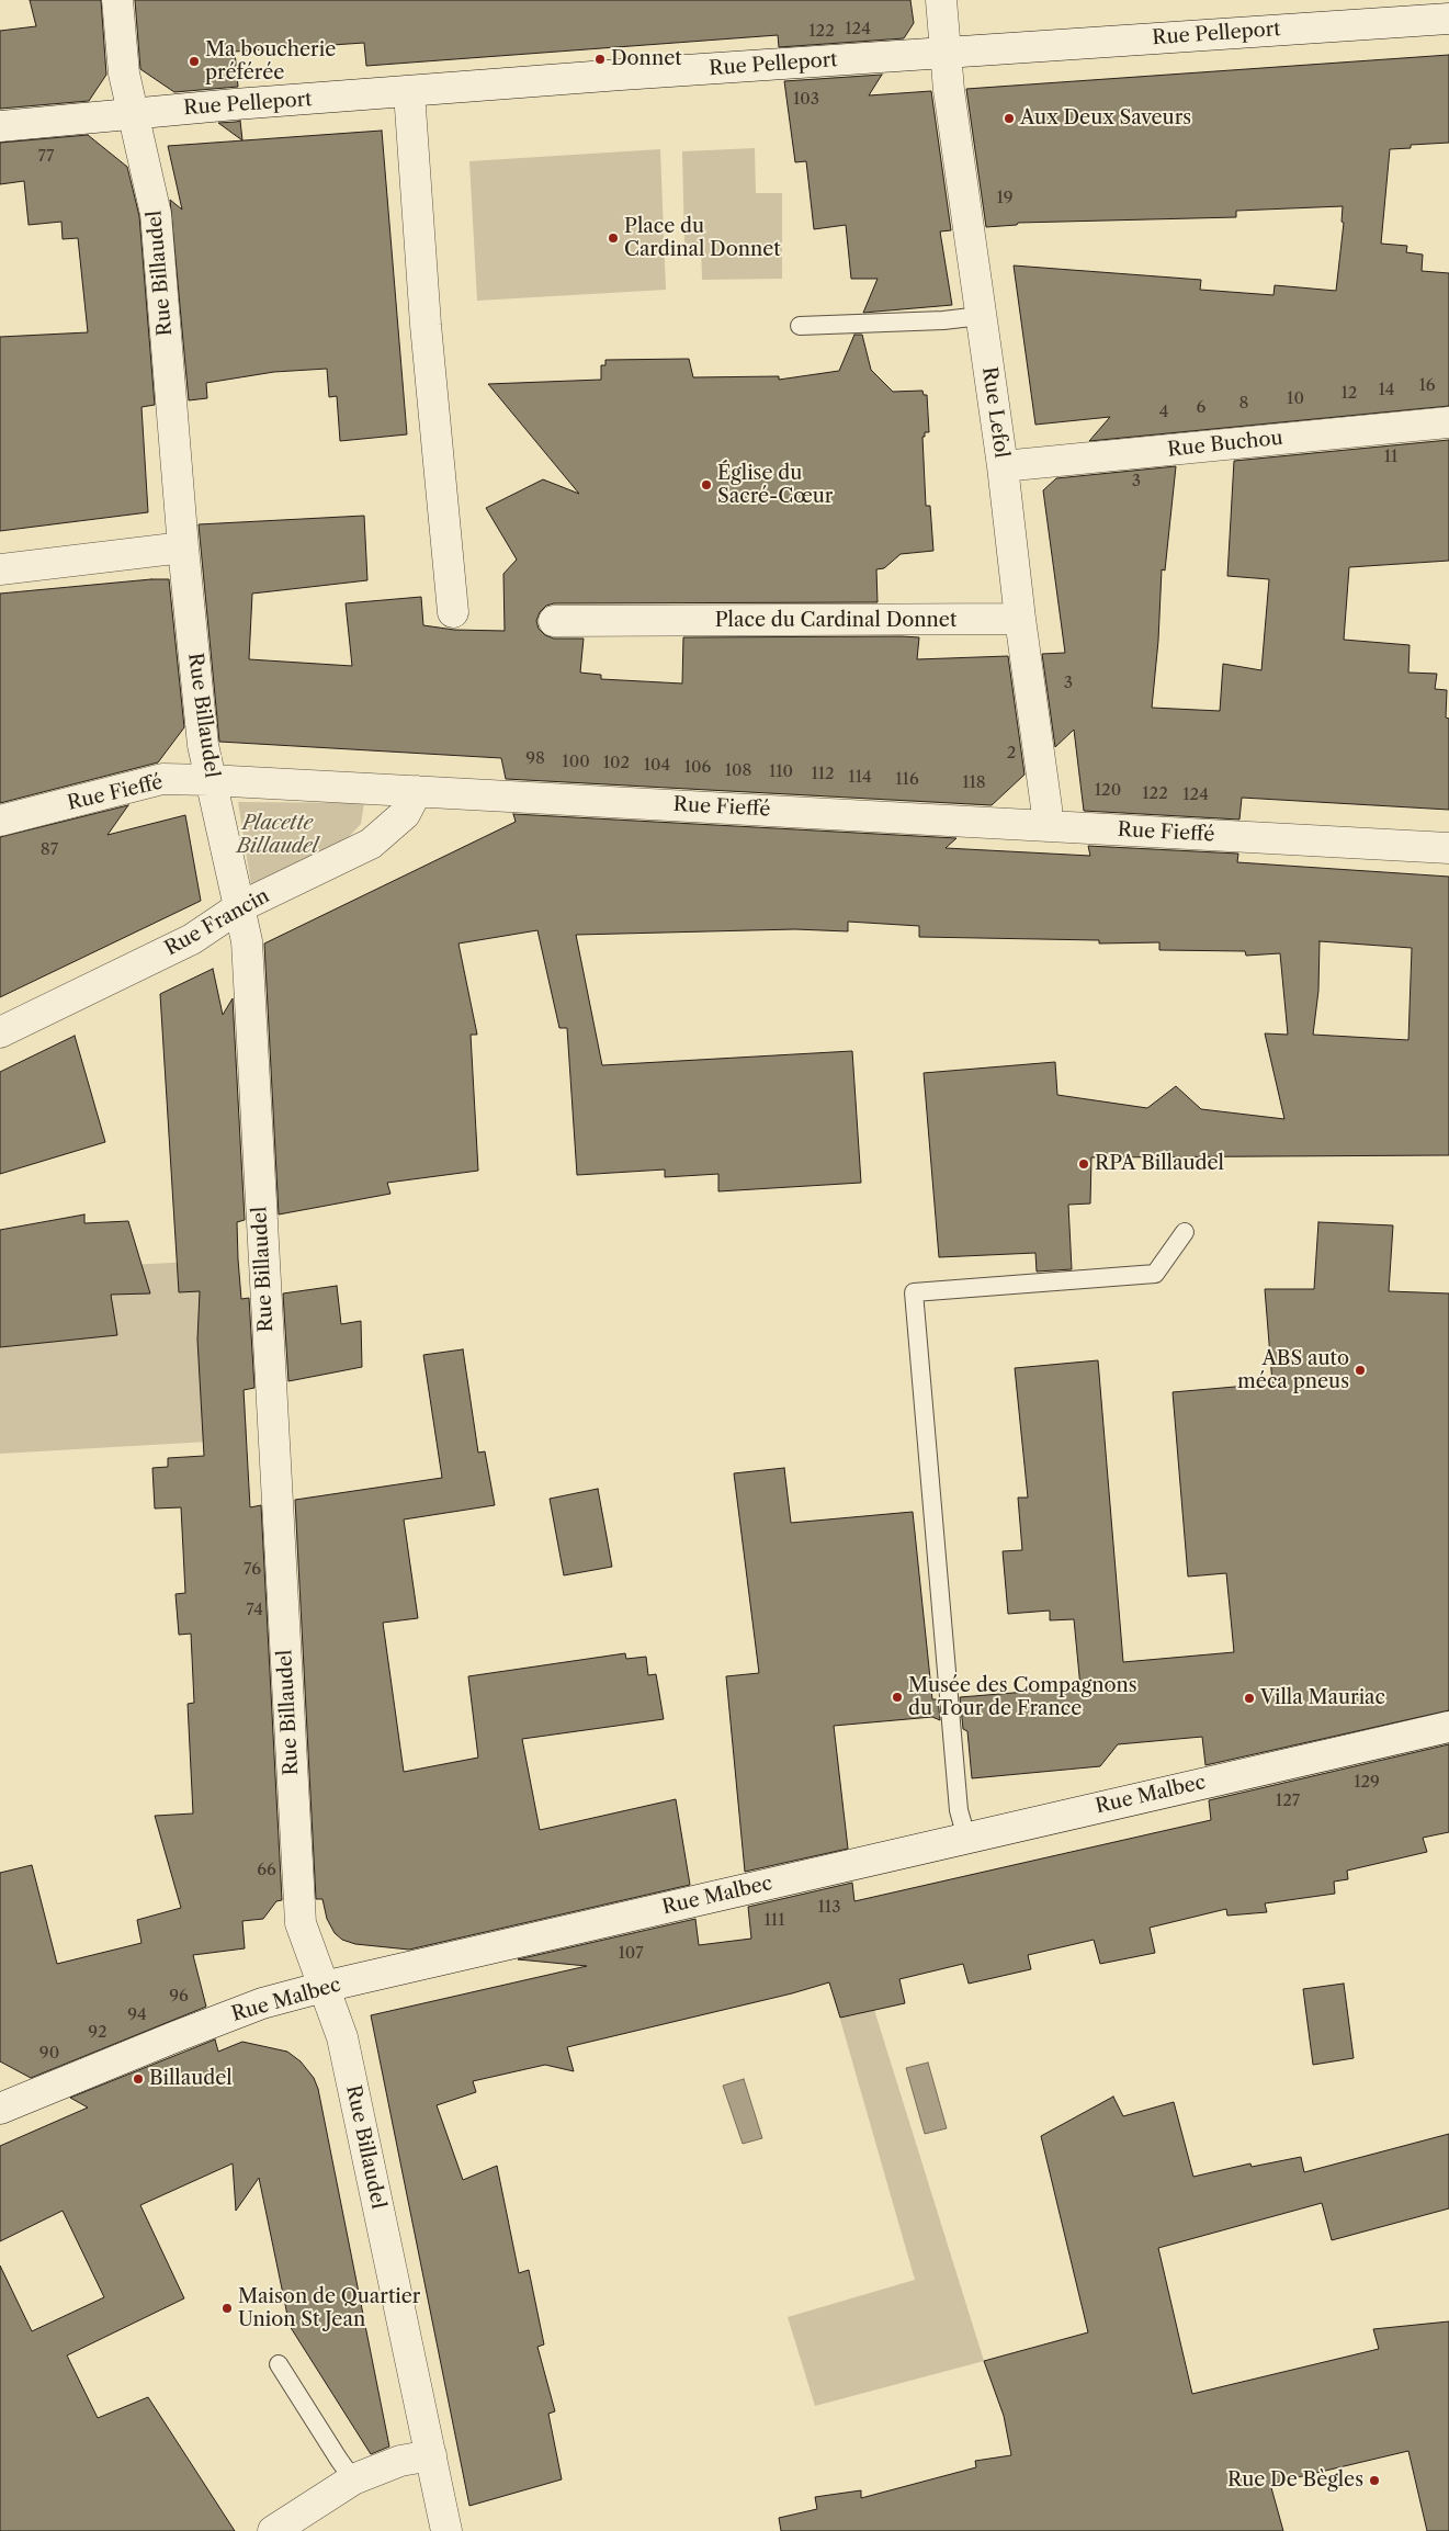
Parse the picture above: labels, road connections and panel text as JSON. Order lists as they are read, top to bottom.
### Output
{
  "streets": {
    "street": [
      "Rue Pelleport",
      "Rue Billaudel",
      "Rue Lefol",
      "Rue Buchou",
      "Place du Cardinal Donnet",
      "Rue Fieffé",
      "Rue Francin",
      "Rue Malbec"
    ]
  },
  "crossings": [
    ["Rue Pelleport", "Rue Billaudel"],
    ["Rue Pelleport", "Rue Lefol"],
    ["Rue Billaudel", "Rue Fieffé"],
    ["Rue Billaudel", "Rue Francin"],
    ["Rue Billaudel", "Rue Malbec"],
    ["Rue Lefol", "Rue Buchou"],
    ["Rue Lefol", "Place du Cardinal Donnet"],
    ["Rue Lefol", "Rue Fieffé"],
    ["Rue Fieffé", "Rue Francin"]
  ],
  "parks": ["Placette Billaudel"],
  "places": [
    "Donnet",
    "Ma boucherie préférée",
    "Aux Deux Saveurs",
    "Place du Cardinal Donnet",
    "Église du Sacré-Cœur",
    "RPA Billaudel",
    "ABS auto méca pneus",
    "Musée des Compagnons du Tour de France",
    "Villa Mauriac",
    "Billaudel",
    "Maison de Quartier Union St Jean",
    "Rue De Bègles"
  ],
  "house_numbers": [
    "124",
    "122",
    "103",
    "77",
    "19",
    "16",
    "14",
    "12",
    "10",
    "8",
    "6",
    "4",
    "11",
    "3",
    "3",
    "2",
    "98",
    "100",
    "102",
    "104",
    "106",
    "108",
    "110",
    "112",
    "114",
    "116",
    "118",
    "120",
    "122",
    "124",
    "87",
    "76",
    "74",
    "129",
    "127",
    "66",
    "113",
    "111",
    "107",
    "96",
    "94",
    "92",
    "90"
  ]
}
